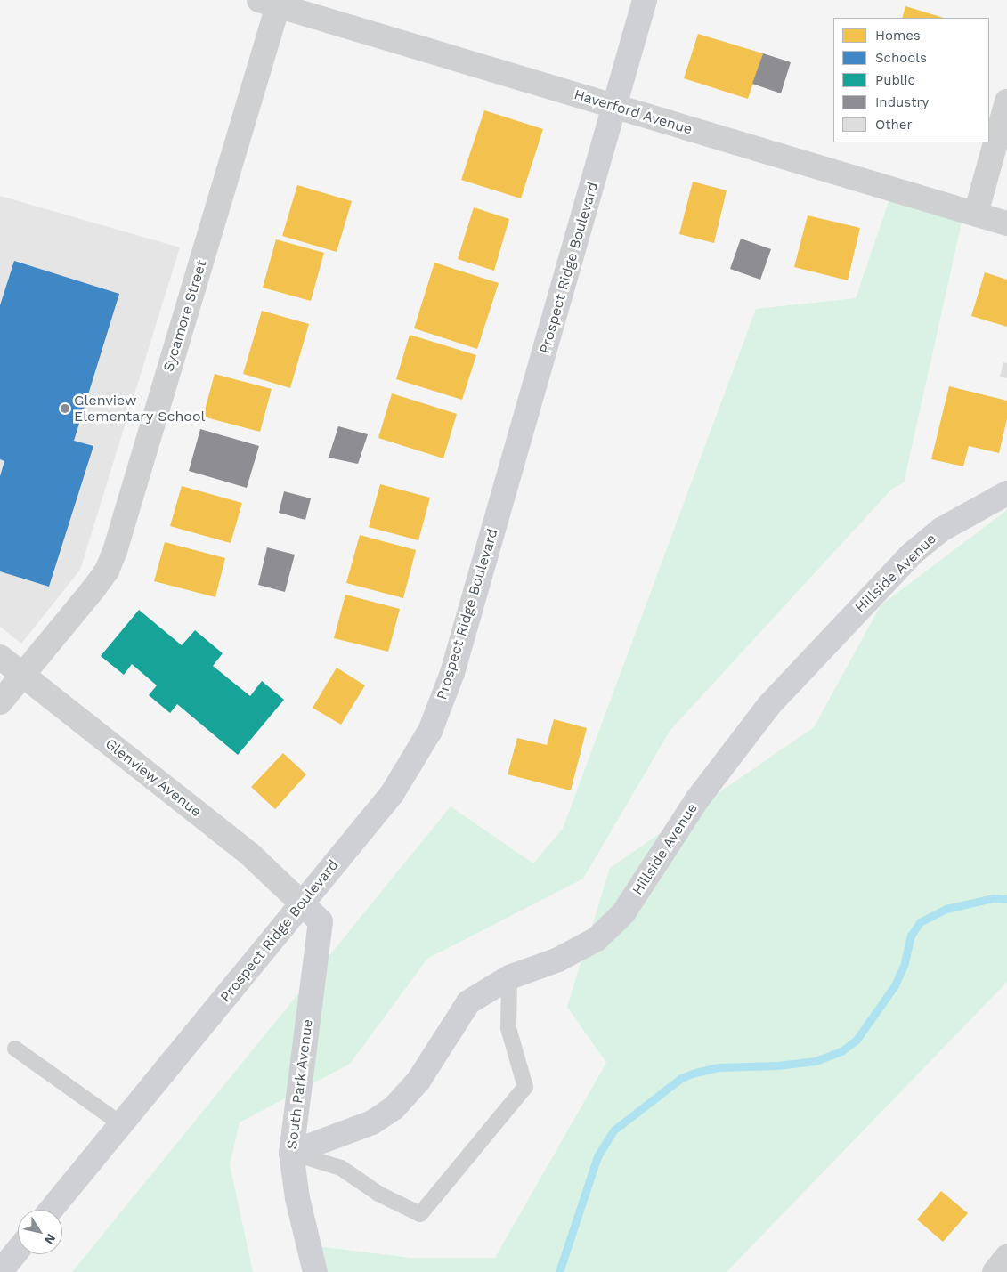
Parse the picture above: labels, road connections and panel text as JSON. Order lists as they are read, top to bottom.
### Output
{
  "streets": {
    "street": [
      "Haverford Avenue",
      "Prospect Ridge Boulevard",
      "Sycamore Street",
      "Hillside Avenue",
      "Glenview Avenue",
      "South Park Avenue"
    ]
  },
  "crossings": [
    ["Haverford Avenue", "Prospect Ridge Boulevard"],
    ["Haverford Avenue", "Sycamore Street"],
    ["Prospect Ridge Boulevard", "Glenview Avenue"],
    ["Prospect Ridge Boulevard", "South Park Avenue"],
    ["Sycamore Street", "Glenview Avenue"],
    ["Hillside Avenue", "South Park Avenue"],
    ["Glenview Avenue", "South Park Avenue"]
  ],
  "places": ["Glenview Elementary School"],
  "legend": [
    "Homes",
    "Schools",
    "Public",
    "Industry",
    "Other"
  ],
  "north": "bottom right"
}
